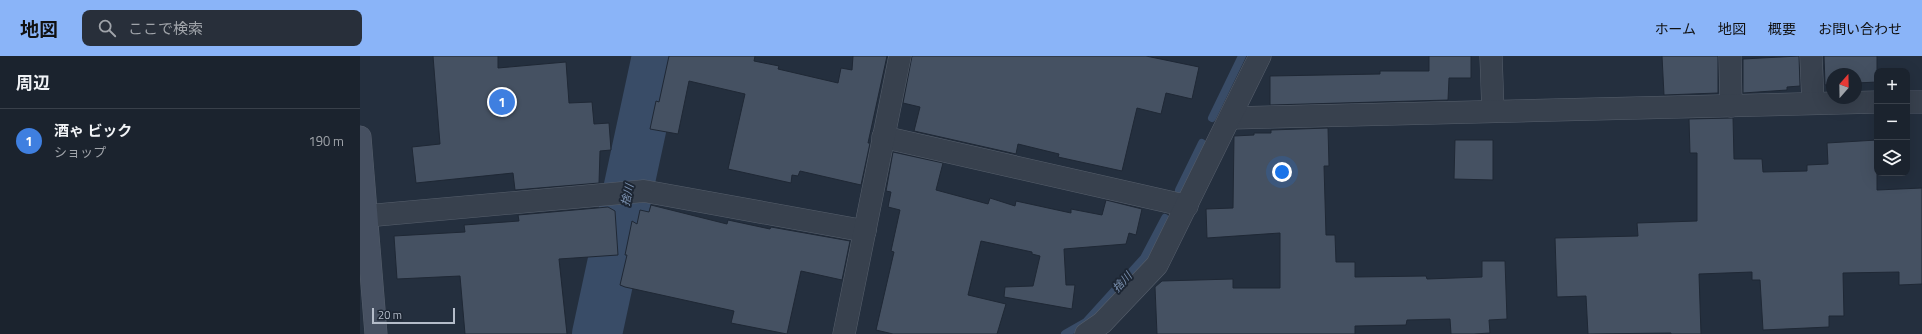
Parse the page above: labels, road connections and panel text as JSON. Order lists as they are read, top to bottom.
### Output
{
  "water": ["捨川"],
  "scale_bar": "20 m",
  "north": "top",
  "page": {
    "header": "地図",
    "search": "ここで検索",
    "nav": [
      "ホーム",
      "地図",
      "概要",
      "お問い合わせ"
    ],
    "heading": "周辺",
    "map_buttons": ["+", "−"],
    "pins": "1",
    "list": [
      {
        "mark": "1",
        "name": "酒ゃ ビック",
        "note": "ショップ",
        "value": "190 m"
      }
    ],
    "scale": "20 m"
  }
}
